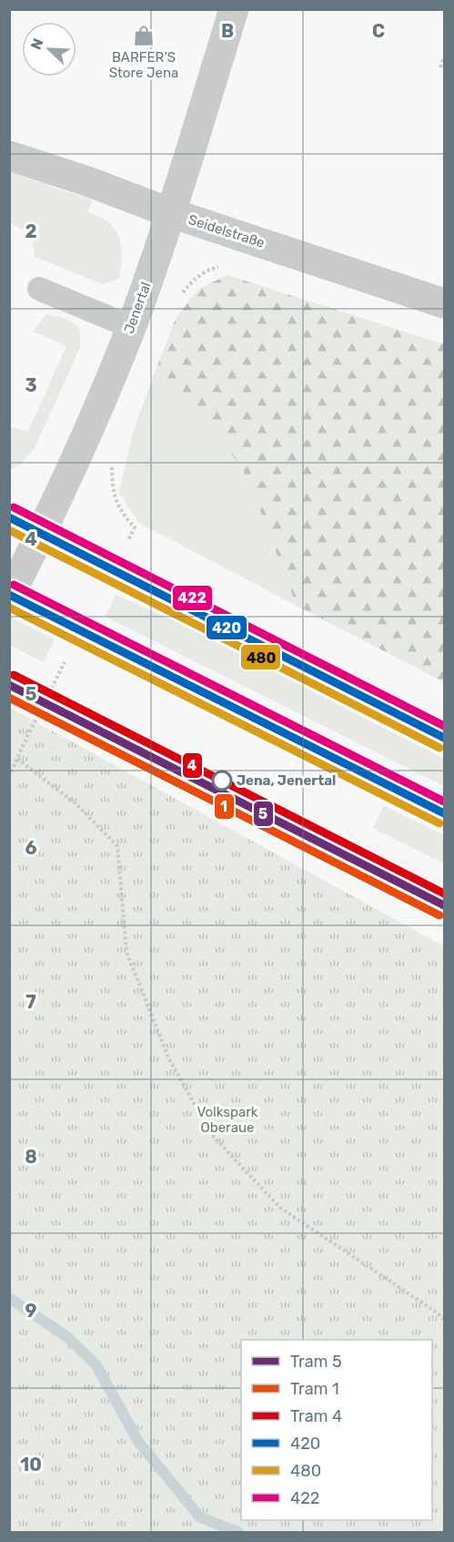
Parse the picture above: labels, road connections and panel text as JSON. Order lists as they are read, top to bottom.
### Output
{
  "streets": {
    "street": ["Seidelstraße", "Jenertal"]
  },
  "crossings": [
    ["Seidelstraße", "Jenertal"]
  ],
  "parks": ["Volkspark Oberaue"],
  "places": {
    "shop": ["BARFER’S Store Jena"],
    "other": ["Jena, Jenertal"]
  },
  "lines": [
    "transit line 422",
    "transit line 420",
    "transit line 480",
    "tram line 4",
    "tram line 5",
    "tram line 1"
  ],
  "legend": [
    "Tram 5",
    "Tram 1",
    "Tram 4",
    "420",
    "480",
    "422"
  ],
  "north": "top left",
  "grid": {
    "columns": ["B", "C"],
    "rows": [
      "2",
      "3",
      "4",
      "5",
      "6",
      "7",
      "8",
      "9",
      "10"
    ]
  }
}
